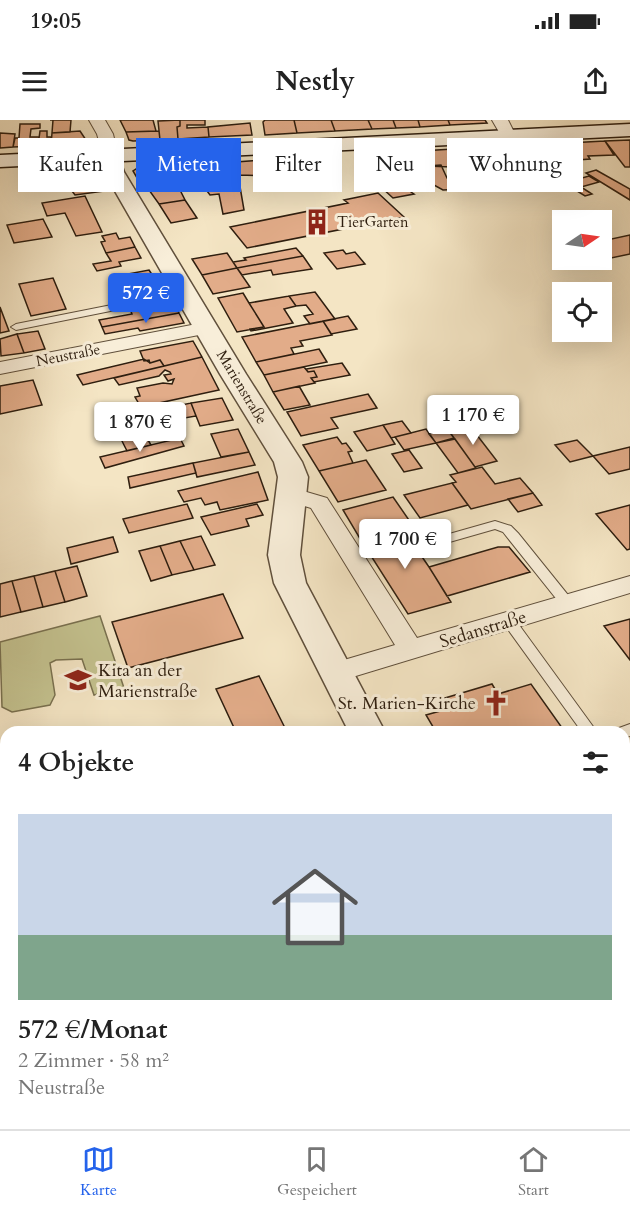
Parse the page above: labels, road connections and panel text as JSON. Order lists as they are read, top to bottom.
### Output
{
  "streets": {
    "street": ["Neustraße", "Marienstraße", "Sedanstraße"]
  },
  "crossings": [
    ["Neustraße", "Marienstraße"],
    ["Marienstraße", "Sedanstraße"]
  ],
  "places": {
    "building": ["TierGarten"],
    "school or university": ["Kita an der Marienstraße"],
    "church": ["St. Marien-Kirche"]
  },
  "north": "right",
  "page": {
    "status": "19:05",
    "header": "Nestly",
    "chip": [
      "Kaufen",
      "Mieten",
      "Filter",
      "Neu",
      "Wohnung"
    ],
    "price": [
      "572 €",
      "1 170 €",
      "1 870 €",
      "1 700 €"
    ],
    "heading": "4 Objekte",
    "list": [
      {
        "name": "572 €/Monat",
        "note": "2 Zimmer · 58 m² · Neustraße"
      }
    ],
    "tabs": ["Karte", "Gespeichert", "Start"]
  }
}
